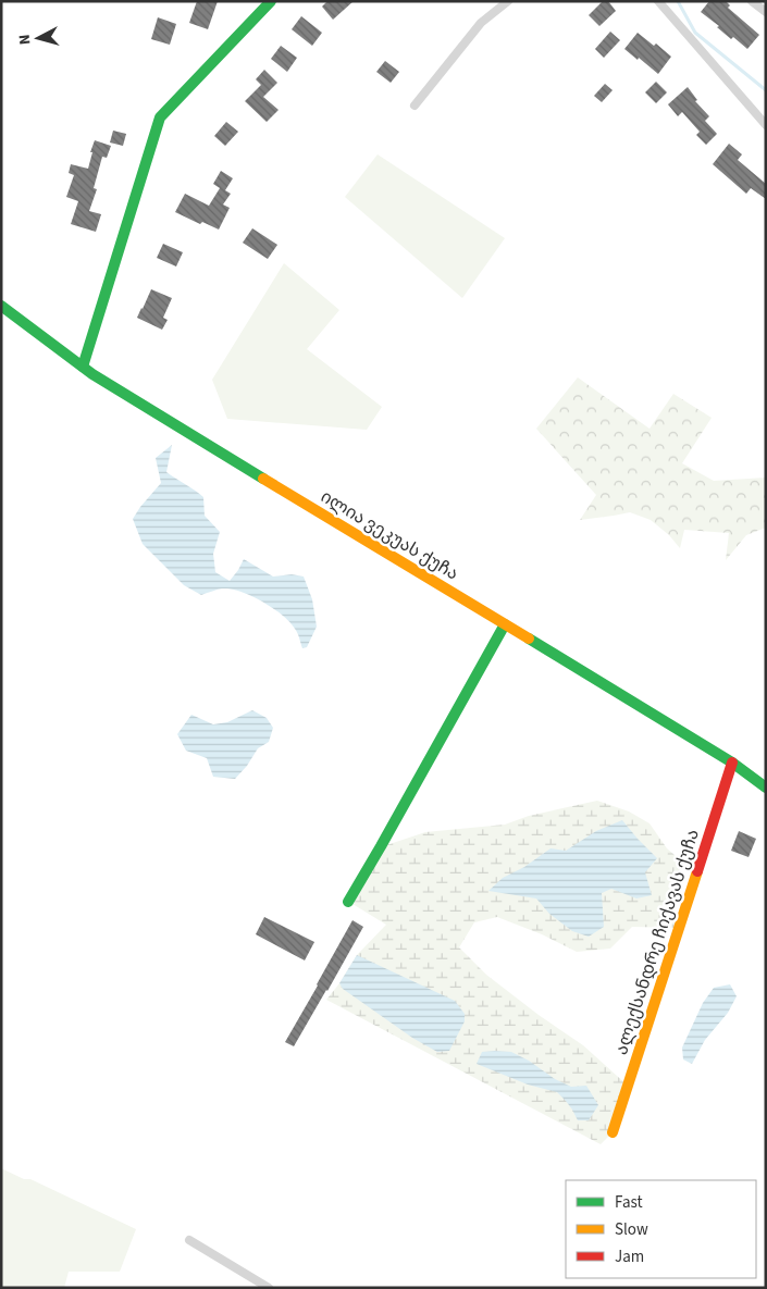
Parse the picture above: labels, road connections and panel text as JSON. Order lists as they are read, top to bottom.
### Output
{
  "streets": {
    "street": ["ილია ვეკუას ქუჩა", "ალექსანდრე ჩიქავას ქუჩა"]
  },
  "crossings": [
    ["ილია ვეკუას ქუჩა", "ალექსანდრე ჩიქავას ქუჩა"]
  ],
  "legend": ["Fast", "Slow", "Jam"],
  "north": "left"
}
